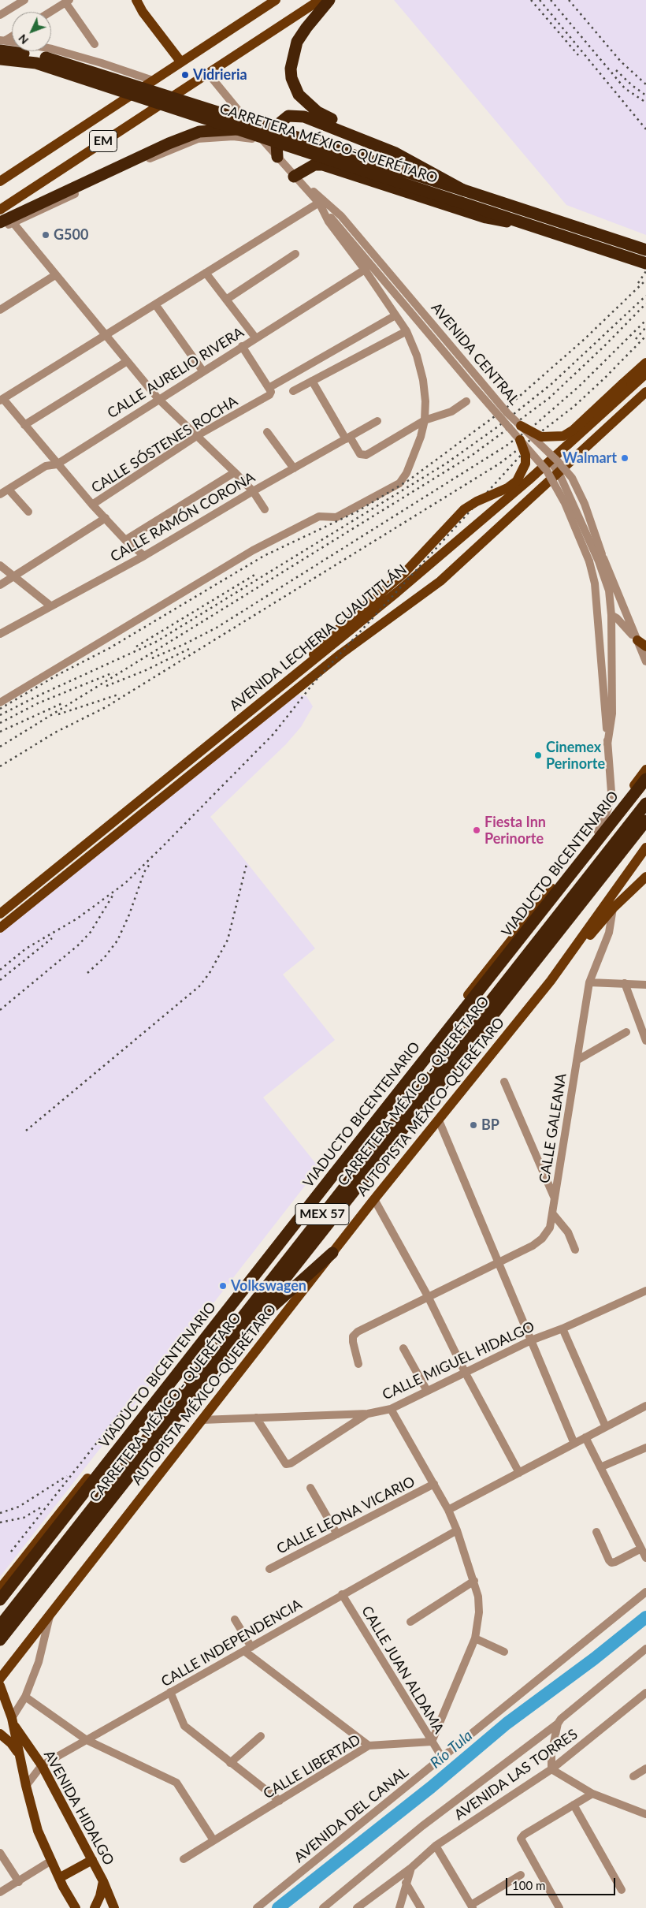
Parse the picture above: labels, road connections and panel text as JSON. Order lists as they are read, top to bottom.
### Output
{
  "streets": {
    "highway": [
      "CARRETERA MÉXICO-QUERÉTARO",
      "VIADUCTO BICENTENARIO",
      "CARRETERA MÉXICO - QUERÉTARO",
      "MEX 57"
    ],
    "main road": [
      "EM",
      "AVENIDA LECHERIA CUAUTITLÁN",
      "AUTOPISTA MÉXICO-QUERÉTARO",
      "AVENIDA HIDALGO"
    ],
    "street": [
      "AVENIDA CENTRAL",
      "CALLE AURELIO RIVERA",
      "CALLE SÓSTENES ROCHA",
      "CALLE RAMÓN CORONA",
      "CALLE GALEANA",
      "CALLE MIGUEL HIDALGO",
      "CALLE LEONA VICARIO",
      "CALLE INDEPENDENCIA",
      "CALLE JUAN ALDAMA",
      "CALLE LIBERTAD",
      "AVENIDA LAS TORRES",
      "AVENIDA DEL CANAL"
    ]
  },
  "crossings": [
    ["EM", "AVENIDA CENTRAL"],
    ["AUTOPISTA MÉXICO-QUERÉTARO", "CALLE GALEANA"],
    ["AUTOPISTA MÉXICO-QUERÉTARO", "CALLE MIGUEL HIDALGO"],
    ["CALLE INDEPENDENCIA", "CALLE JUAN ALDAMA"],
    ["CALLE INDEPENDENCIA", "AVENIDA HIDALGO"],
    ["CALLE JUAN ALDAMA", "CALLE LIBERTAD"],
    ["CALLE JUAN ALDAMA", "AVENIDA DEL CANAL"]
  ],
  "water": ["Río Tula"],
  "places": [
    "Vidrieria",
    "G500",
    "Walmart",
    "Cinemex Perinorte",
    "Fiesta Inn Perinorte",
    "BP",
    "Volkswagen"
  ],
  "scale_bar": "100 m",
  "north": "bottom left"
}
